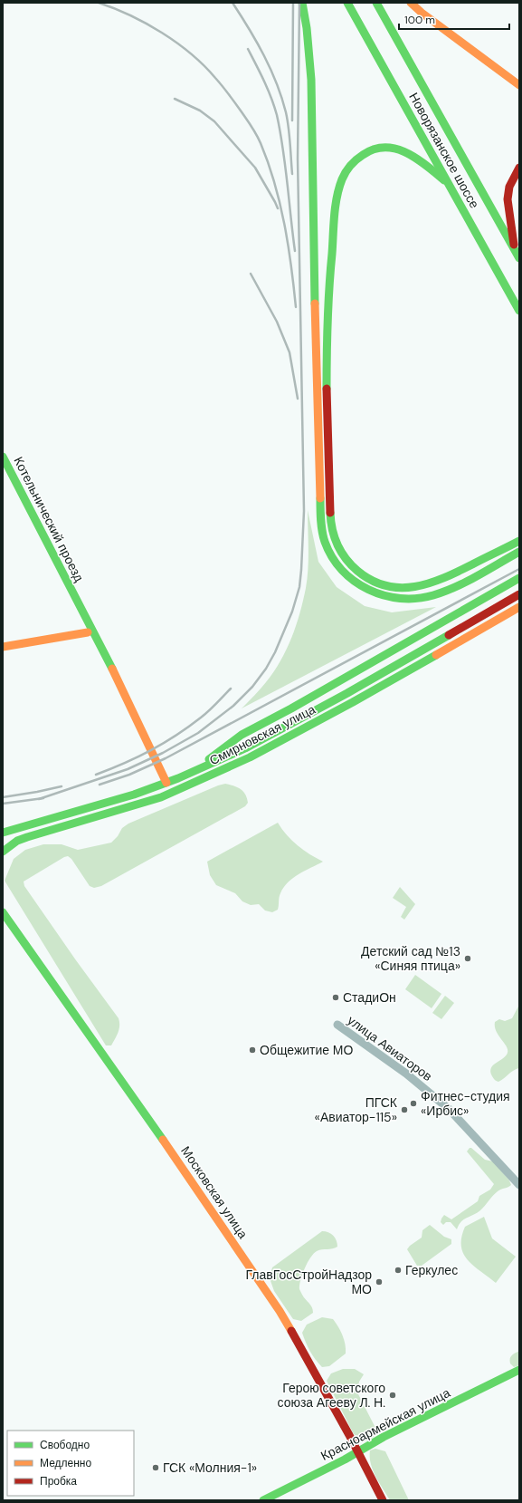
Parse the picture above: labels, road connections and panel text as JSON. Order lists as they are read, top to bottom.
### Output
{
  "streets": {
    "main road": [
      "Новорязанское шоссе",
      "Котельнический проезд",
      "Смирновская улица",
      "Московская улица",
      "Красноармейская улица"
    ],
    "street": ["улица Авиаторов"]
  },
  "crossings": [
    ["Котельнический проезд", "Смирновская улица"],
    ["Московская улица", "Красноармейская улица"]
  ],
  "places": [
    "Детский сад №13 «Синяя птица»",
    "СтадиОн",
    "Общежитие МО",
    "Фитнес-студия «Ирбис»",
    "ПГСК «Авиатор-115»",
    "Геркулес",
    "ГлавГосСтройНадзор МО",
    "Герою советского союза Агееву Л. Н.",
    "ГСК «Молния-1»"
  ],
  "legend": ["Свободно", "Медленно", "Пробка"],
  "scale_bar": "100 m"
}
